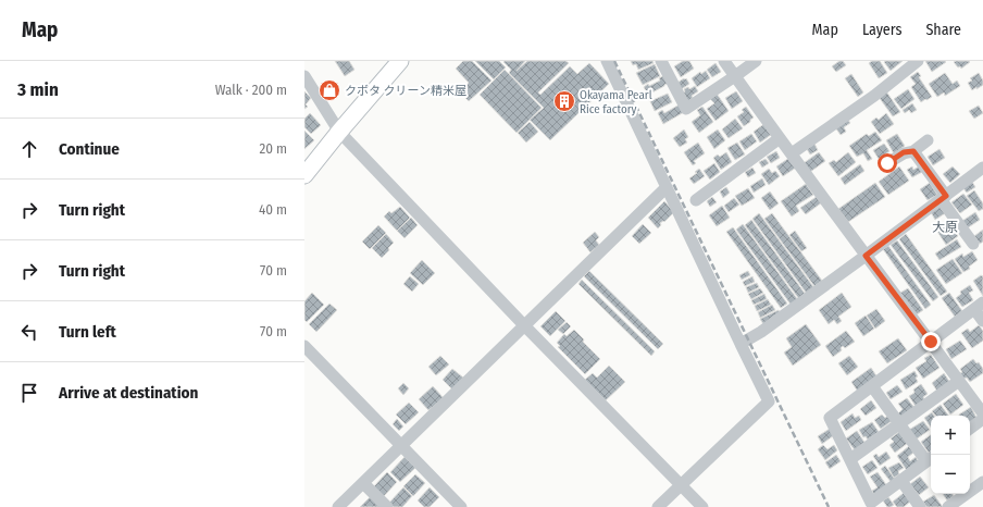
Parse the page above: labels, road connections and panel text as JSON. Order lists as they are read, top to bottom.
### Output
{
  "districts": ["大原"],
  "places": {
    "shop": ["クボタ クリーン精米屋"],
    "building": ["Okayama Pearl Rice factory"]
  },
  "page": {
    "header": "Map",
    "nav": ["Map", "Layers", "Share"],
    "heading": ["3 min", "Walk · 200 m"],
    "list": [
      ["Continue", "20 m"],
      ["Turn right", "40 m"],
      ["Turn right", "70 m"],
      ["Turn left", "70 m"],
      "Arrive at destination"
    ],
    "map_buttons": ["+", "−"]
  }
}
